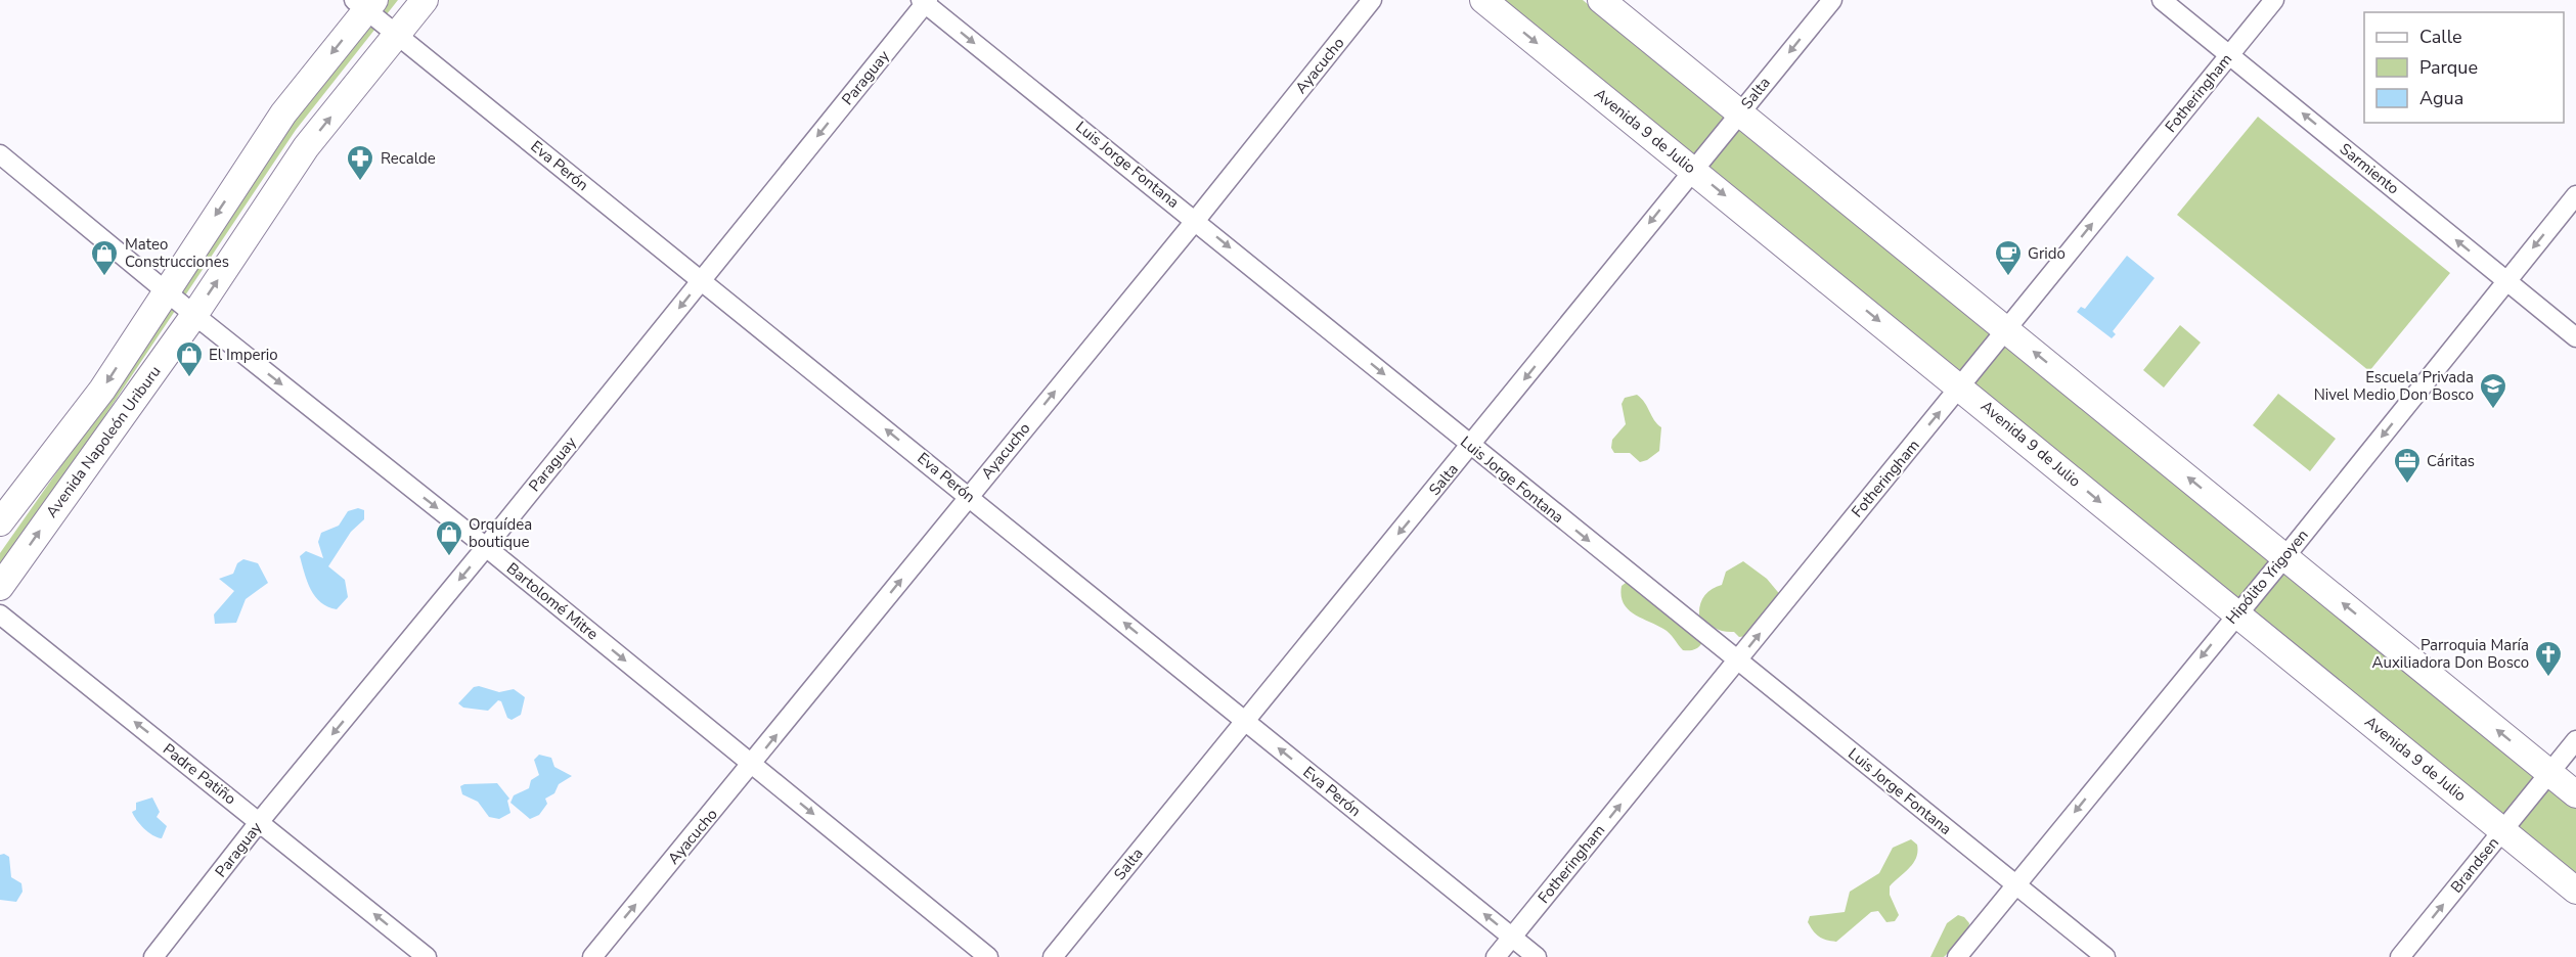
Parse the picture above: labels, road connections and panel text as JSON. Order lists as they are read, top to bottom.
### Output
{
  "streets": {
    "main road": ["Avenida 9 de Julio", "Avenida Napoleón Uriburu"],
    "street": [
      "Ayacucho",
      "Paraguay",
      "Salta",
      "Fotheringham",
      "Luis Jorge Fontana",
      "Eva Perón",
      "Sarmiento",
      "Hipólito Yrigoyen",
      "Bartolomé Mitre",
      "Padre Patiño",
      "Brandsen"
    ]
  },
  "crossings": [
    ["Ayacucho", "Luis Jorge Fontana"],
    ["Ayacucho", "Eva Perón"],
    ["Ayacucho", "Bartolomé Mitre"],
    ["Paraguay", "Luis Jorge Fontana"],
    ["Paraguay", "Eva Perón"],
    ["Paraguay", "Bartolomé Mitre"],
    ["Paraguay", "Padre Patiño"],
    ["Salta", "Avenida 9 de Julio"],
    ["Salta", "Luis Jorge Fontana"],
    ["Salta", "Eva Perón"],
    ["Fotheringham", "Avenida 9 de Julio"],
    ["Fotheringham", "Luis Jorge Fontana"],
    ["Fotheringham", "Eva Perón"],
    ["Fotheringham", "Sarmiento"],
    ["Avenida 9 de Julio", "Hipólito Yrigoyen"],
    ["Avenida 9 de Julio", "Brandsen"],
    ["Luis Jorge Fontana", "Hipólito Yrigoyen"],
    ["Eva Perón", "Avenida Napoleón Uriburu"],
    ["Sarmiento", "Hipólito Yrigoyen"],
    ["Avenida Napoleón Uriburu", "Bartolomé Mitre"]
  ],
  "one_way": [
    "Ayacucho",
    "Paraguay",
    "Salta",
    "Fotheringham",
    "Luis Jorge Fontana",
    "Eva Perón",
    "Sarmiento",
    "Hipólito Yrigoyen",
    "Bartolomé Mitre",
    "Padre Patiño",
    "Brandsen"
  ],
  "places": {
    "pharmacy": ["Recalde"],
    "shop": ["Mateo Construcciones", "El Imperio", "Orquídea boutique"],
    "cafe": ["Grido"],
    "school or university": ["Escuela Privada Nivel Medio Don Bosco"],
    "office": ["Cáritas"],
    "church": ["Parroquia María Auxiliadora Don Bosco"]
  },
  "legend": ["Calle", "Parque", "Agua"]
}
